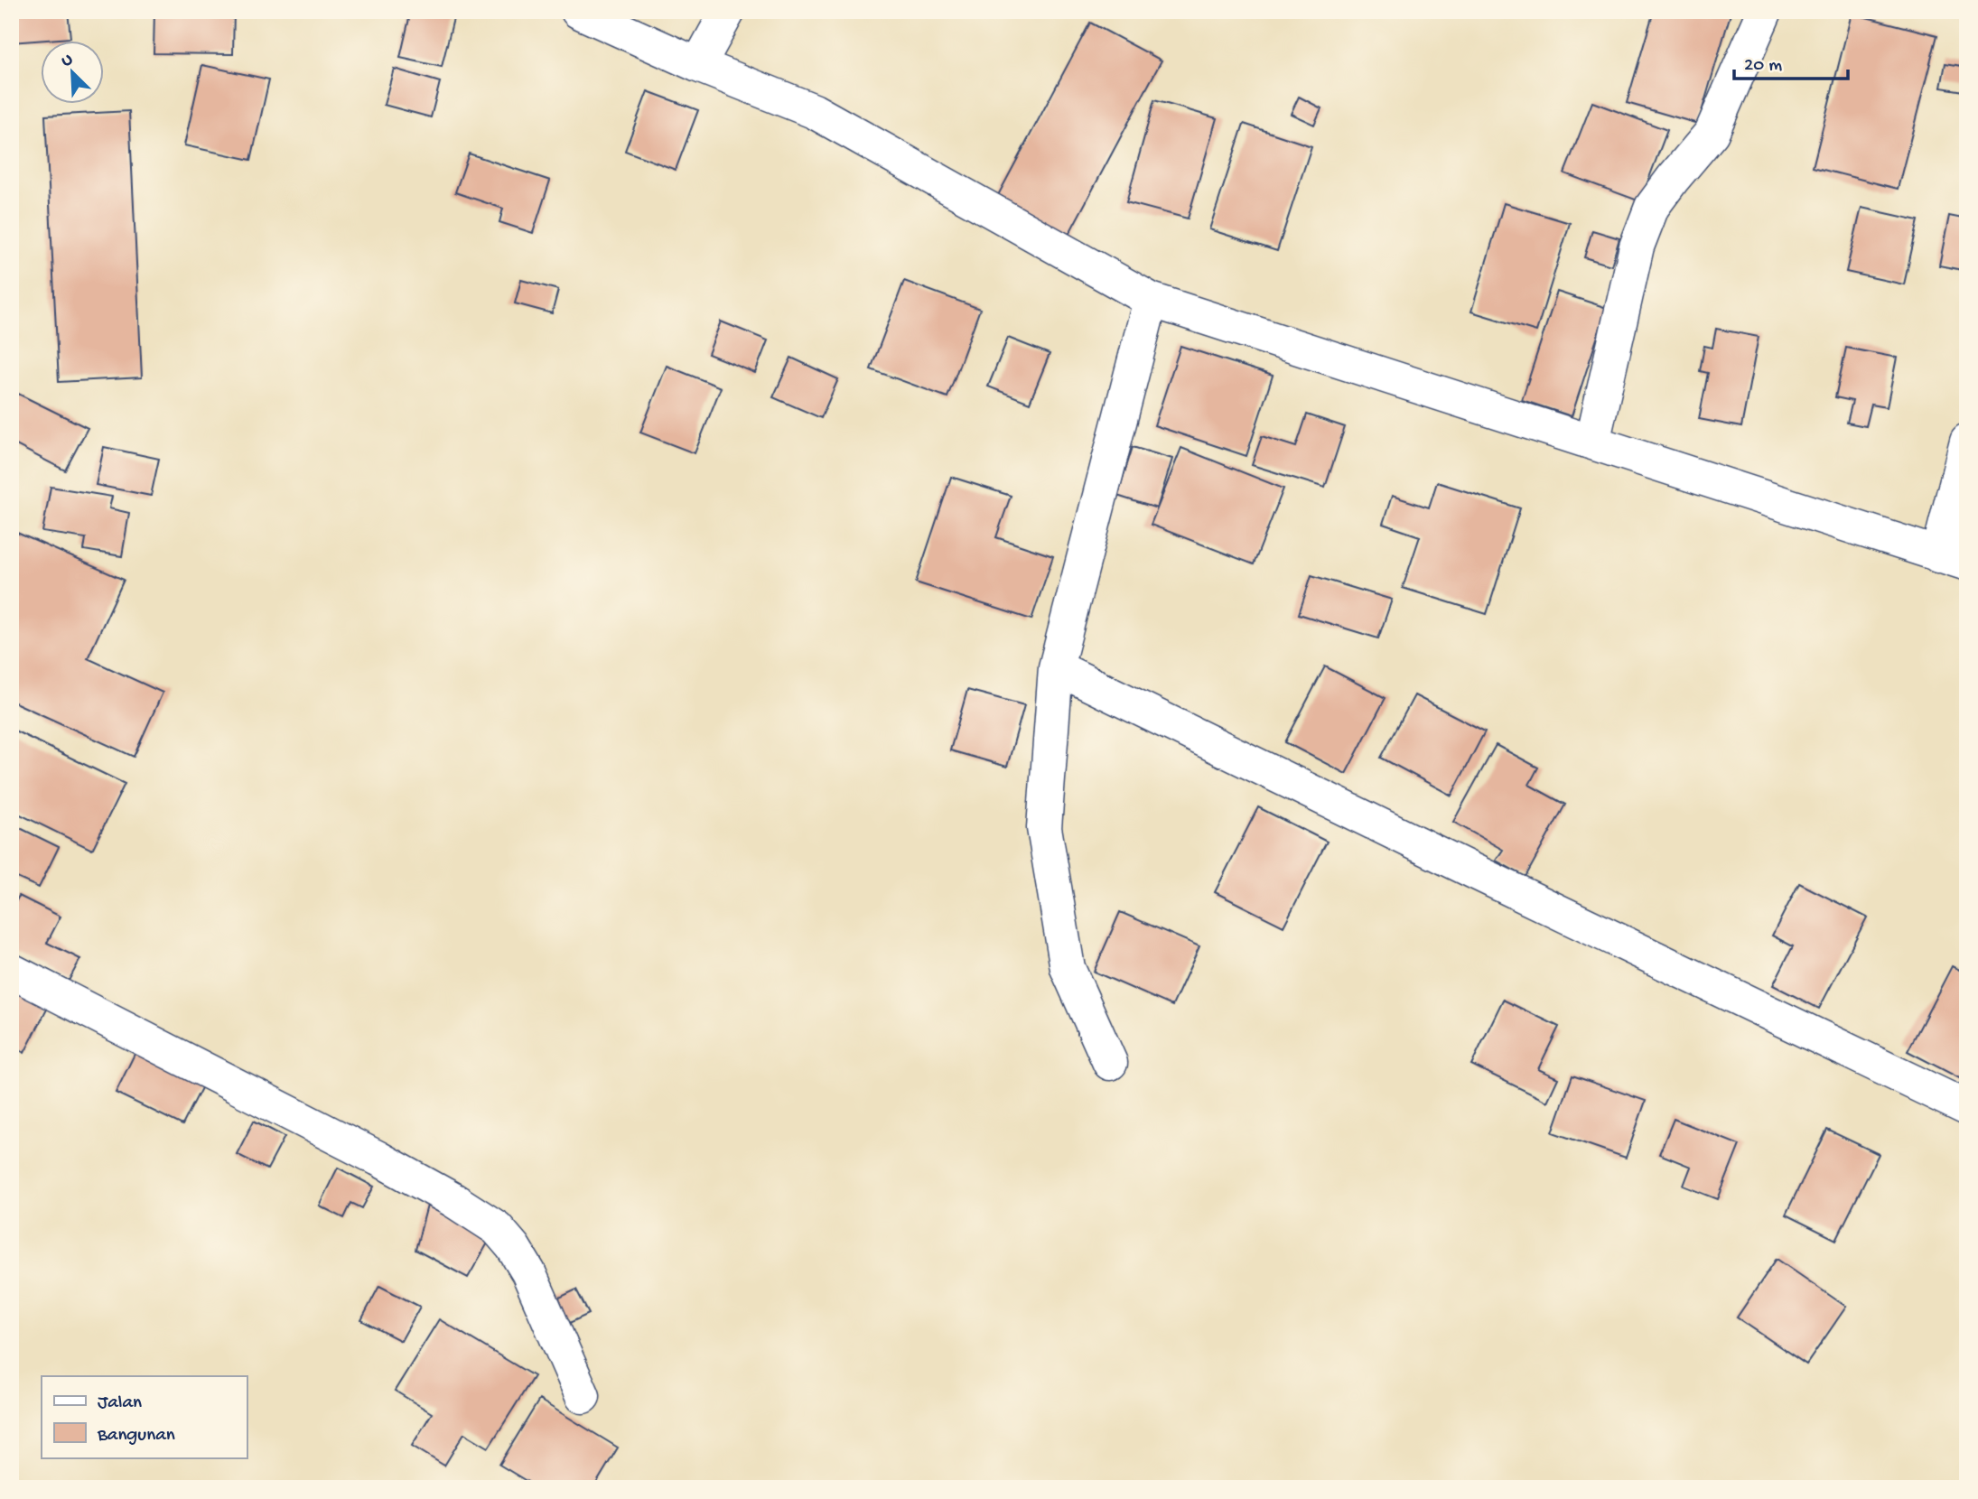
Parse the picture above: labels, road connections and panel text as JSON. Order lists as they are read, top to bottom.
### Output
{
  "legend": ["Jalan", "Bangunan"],
  "scale_bar": "20 m",
  "north": "top left"
}
